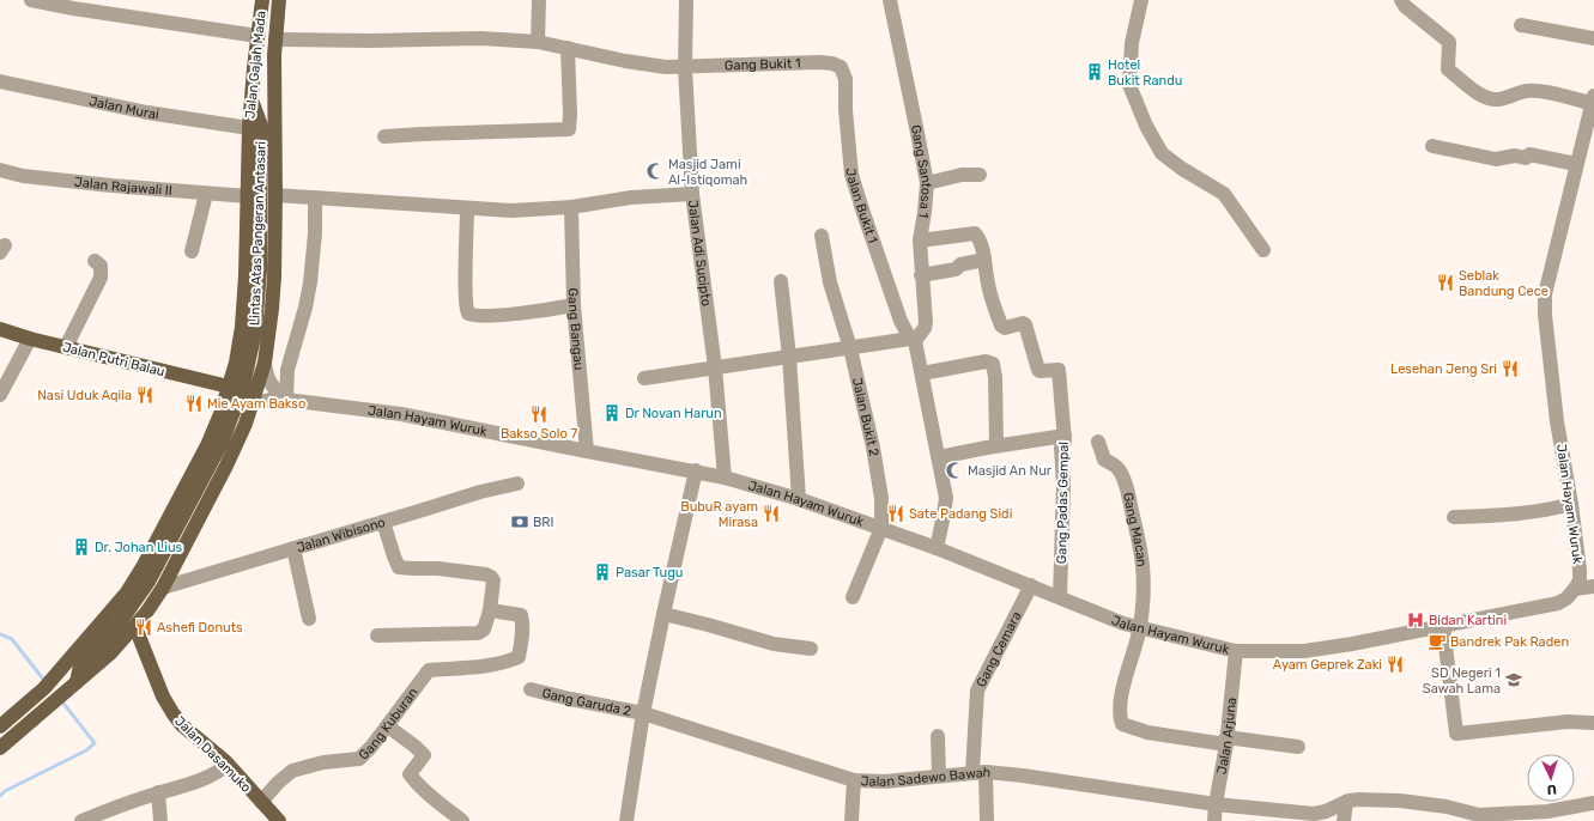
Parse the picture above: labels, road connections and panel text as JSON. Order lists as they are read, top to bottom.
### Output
{
  "streets": {
    "main road": [
      "Jalan Gajah Mada",
      "Lintas Atas Pangeran Antasari",
      "Jalan Putri Balau",
      "Jalan Dasamuko"
    ],
    "street": [
      "Gang Bukit 1",
      "Jalan Murai",
      "Gang Santosa 1",
      "Jalan Rajawali II",
      "Jalan Bukit 1",
      "Jalan Adi Sucipto",
      "Gang Bangau",
      "Jalan Bukit 2",
      "Jalan Hayam Wuruk",
      "Gang Padas Gempal",
      "Gang Macan",
      "Jalan Wibisono",
      "Gang Cemara",
      "Gang Garuda 2",
      "Gang Kuburan",
      "Jalan Arjuna",
      "Jalan Sadewo Bawah"
    ]
  },
  "crossings": [
    ["Jalan Gajah Mada", "Gang Bukit 1"],
    ["Jalan Gajah Mada", "Jalan Murai"],
    ["Jalan Gajah Mada", "Jalan Rajawali II"],
    ["Jalan Gajah Mada", "Lintas Atas Pangeran Antasari"],
    ["Jalan Gajah Mada", "Jalan Putri Balau"],
    ["Jalan Gajah Mada", "Jalan Hayam Wuruk"],
    ["Jalan Gajah Mada", "Jalan Wibisono"],
    ["Jalan Gajah Mada", "Jalan Dasamuko"],
    ["Gang Bukit 1", "Jalan Bukit 1"],
    ["Gang Bukit 1", "Jalan Adi Sucipto"],
    ["Jalan Murai", "Lintas Atas Pangeran Antasari"],
    ["Gang Santosa 1", "Jalan Bukit 1"],
    ["Gang Santosa 1", "Gang Padas Gempal"],
    ["Jalan Bukit 1", "Jalan Hayam Wuruk"],
    ["Jalan Adi Sucipto", "Jalan Hayam Wuruk"],
    ["Gang Bangau", "Jalan Hayam Wuruk"],
    ["Jalan Bukit 2", "Jalan Hayam Wuruk"],
    ["Jalan Hayam Wuruk", "Gang Padas Gempal"],
    ["Jalan Hayam Wuruk", "Gang Macan"],
    ["Jalan Hayam Wuruk", "Gang Cemara"],
    ["Jalan Hayam Wuruk", "Jalan Arjuna"],
    ["Gang Macan", "Jalan Arjuna"],
    ["Gang Cemara", "Jalan Sadewo Bawah"],
    ["Gang Garuda 2", "Jalan Sadewo Bawah"],
    ["Gang Kuburan", "Jalan Dasamuko"],
    ["Jalan Arjuna", "Jalan Sadewo Bawah"]
  ],
  "places": {
    "building": [
      "Hotel Bukit Randu",
      "Dr Novan Harun",
      "Dr. Johan Lius",
      "Pasar Tugu"
    ],
    "mosque": ["Masjid Jami Al-Istiqomah", "Masjid An Nur"],
    "restaurant": [
      "Seblak Bandung Cece",
      "Lesehan Jeng Sri",
      "Nasi Uduk Aqila",
      "Mie Ayam Bakso",
      "Bakso Solo 7",
      "BubuR ayam Mirasa",
      "Sate Padang Sidi",
      "Ashefi Donuts",
      "Ayam Geprek Zaki"
    ],
    "bank": ["BRI"],
    "hospital": ["Bidan Kartini"],
    "cafe": ["Bandrek Pak Raden"],
    "school or university": ["SD Negeri 1 Sawah Lama"]
  },
  "north": "bottom"
}
